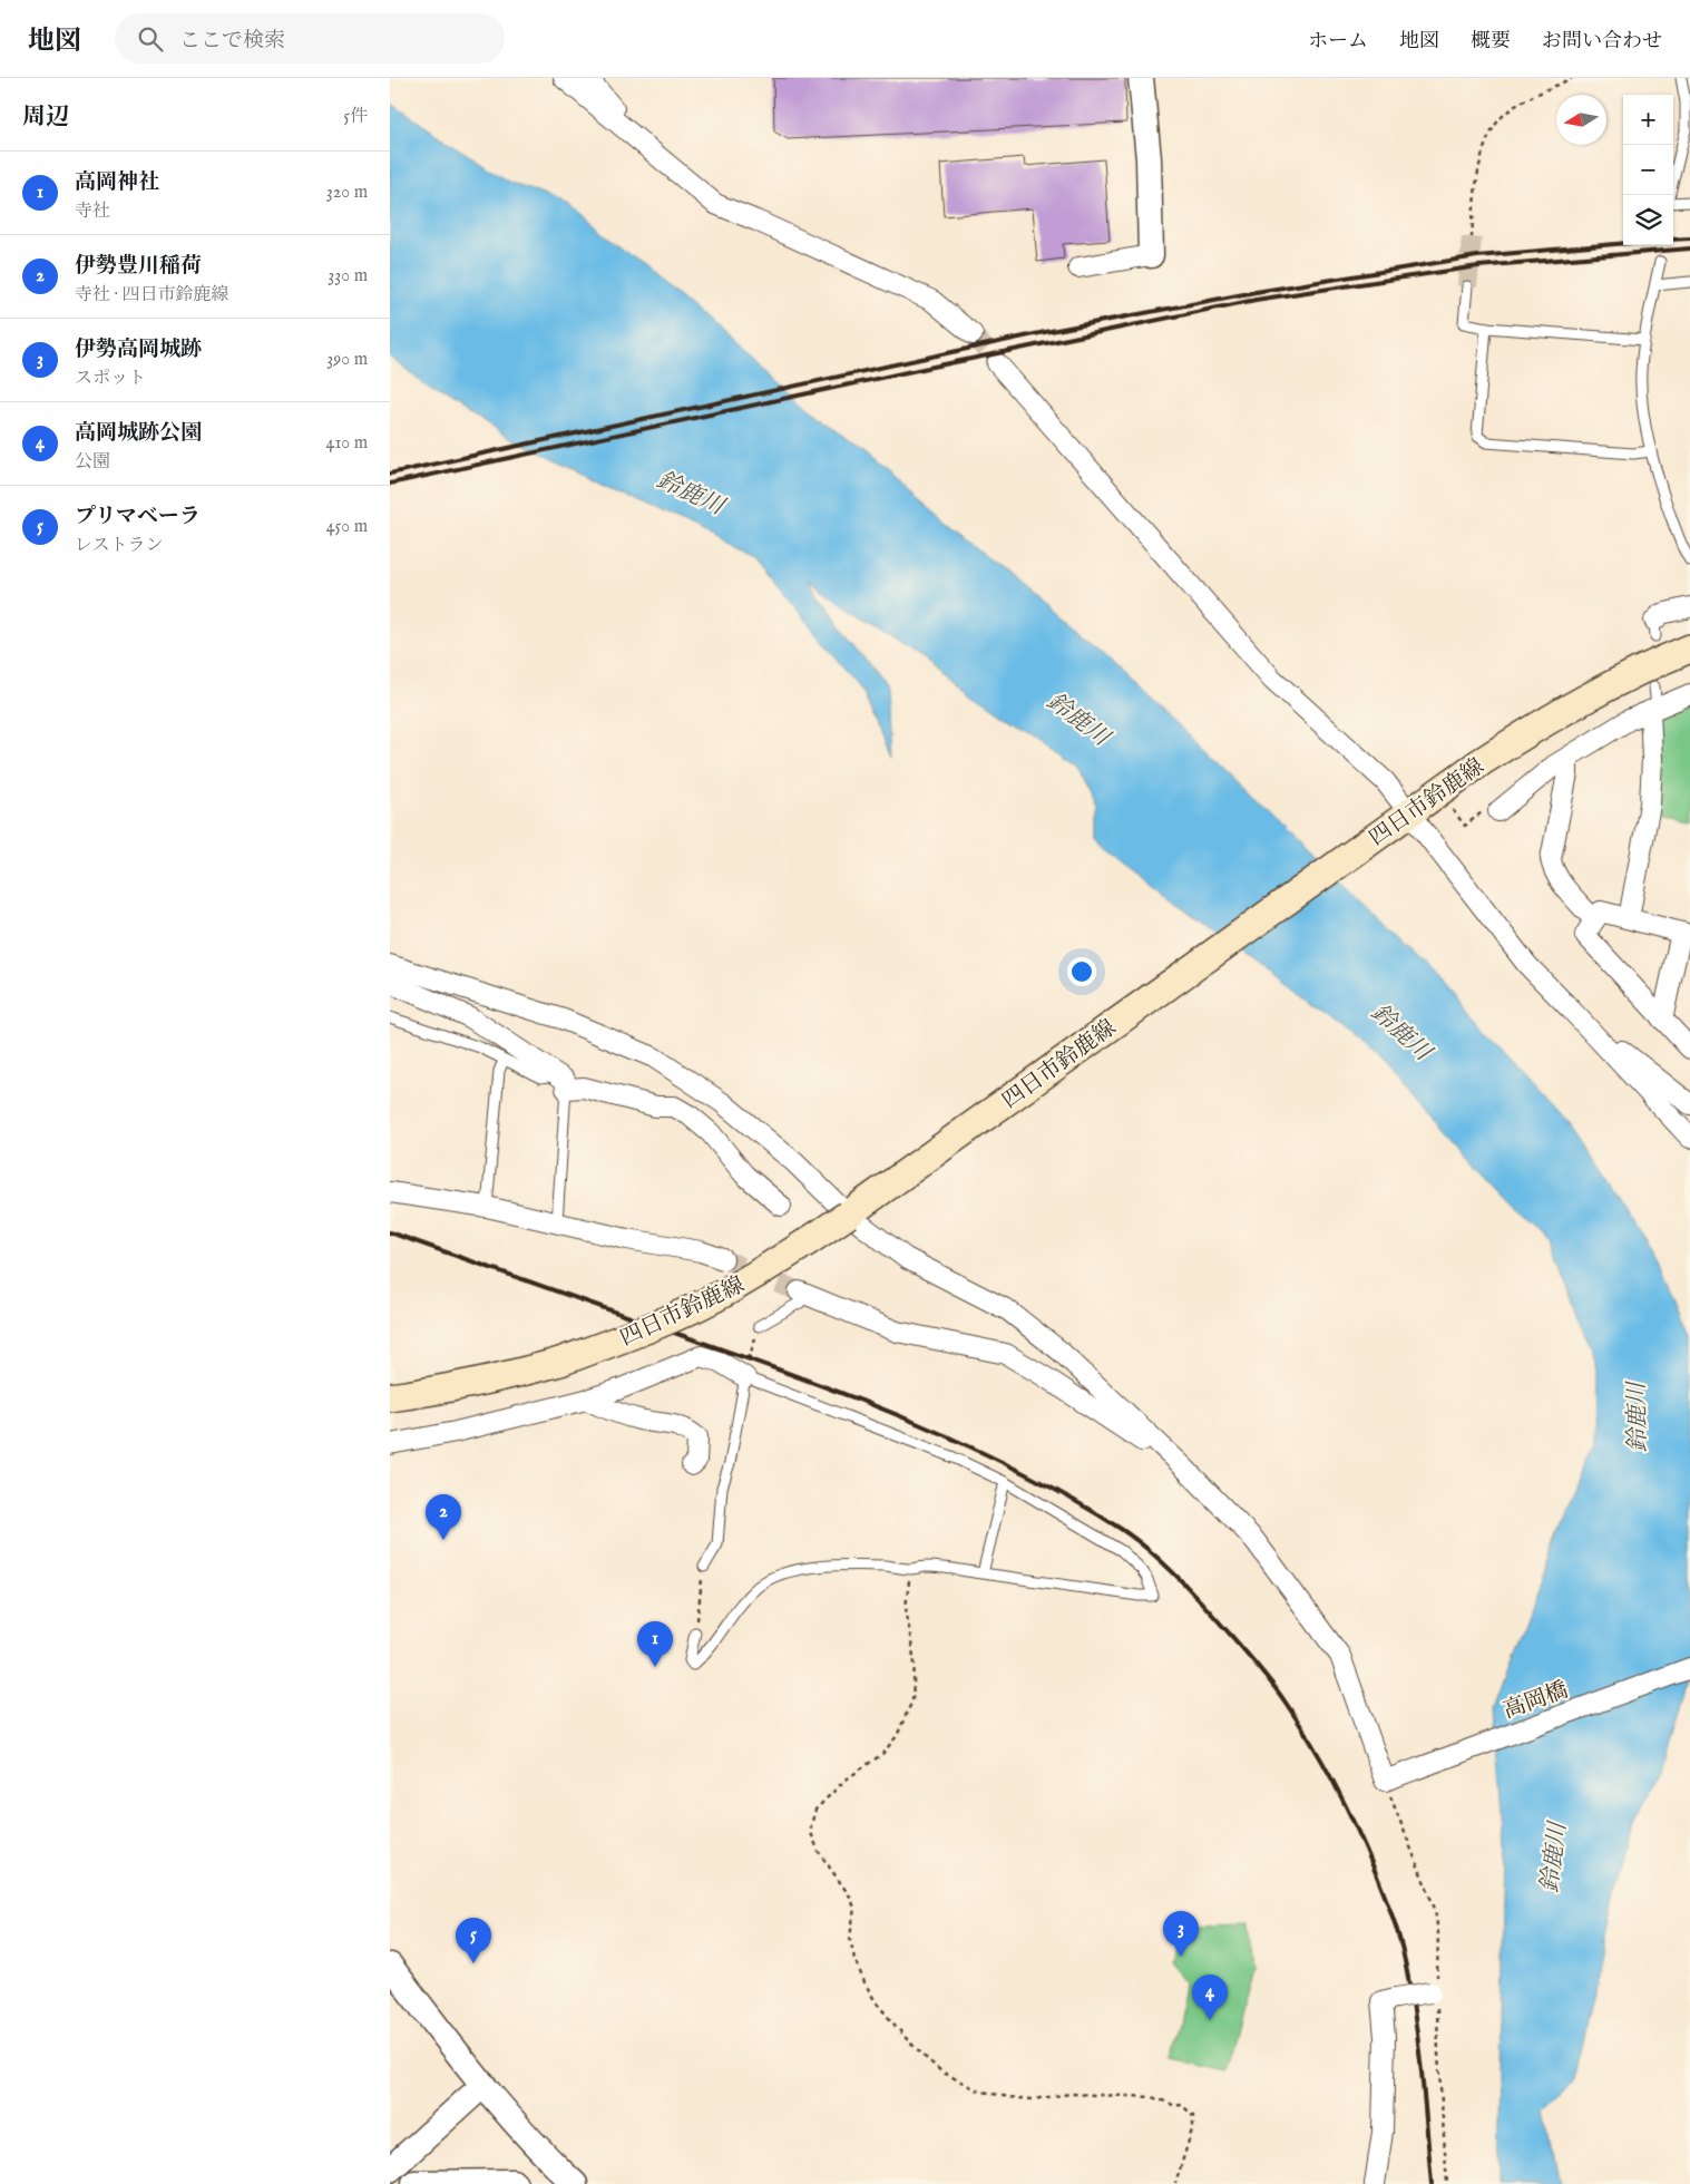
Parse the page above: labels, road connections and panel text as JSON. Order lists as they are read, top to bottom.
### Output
{
  "streets": {
    "main road": ["四日市鈴鹿線"],
    "street": ["高岡橋"]
  },
  "water": ["鈴鹿川"],
  "north": "left",
  "page": {
    "header": "地図",
    "search": "ここで検索",
    "nav": [
      "ホーム",
      "地図",
      "概要",
      "お問い合わせ"
    ],
    "heading": ["周辺", "5件"],
    "map_buttons": ["+", "−"],
    "list": [
      {
        "mark": "1",
        "name": "高岡神社",
        "note": "寺社",
        "value": "320 m"
      },
      {
        "mark": "2",
        "name": "伊勢豊川稲荷",
        "note": "寺社 · 四日市鈴鹿線",
        "value": "330 m"
      },
      {
        "mark": "3",
        "name": "伊勢高岡城跡",
        "note": "スポット",
        "value": "390 m"
      },
      {
        "mark": "4",
        "name": "高岡城跡公園",
        "note": "公園",
        "value": "410 m"
      },
      {
        "mark": "5",
        "name": "プリマベーラ",
        "note": "レストラン",
        "value": "450 m"
      }
    ],
    "pins": [
      "2",
      "1",
      "3",
      "5",
      "4"
    ]
  }
}
